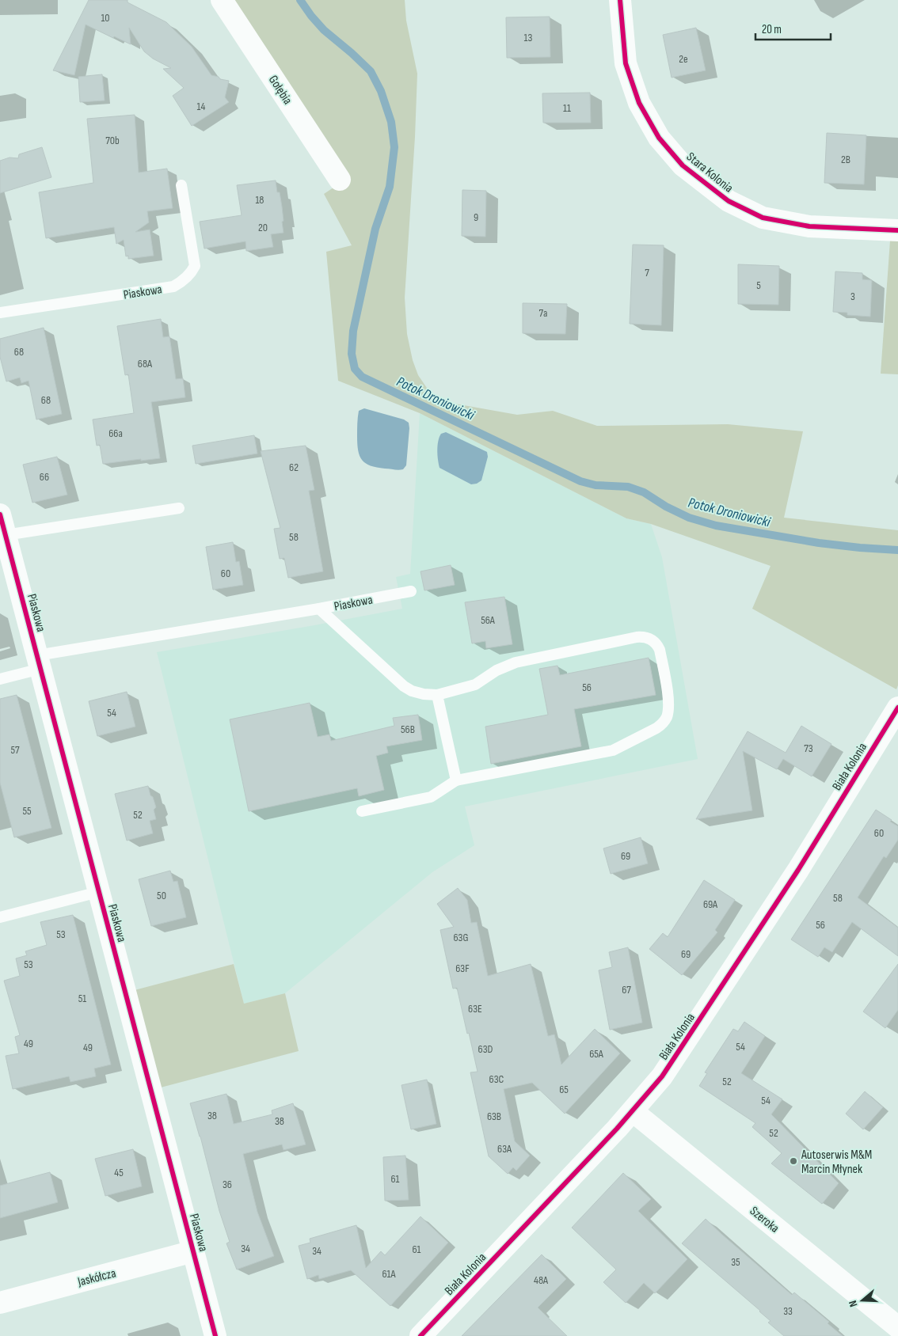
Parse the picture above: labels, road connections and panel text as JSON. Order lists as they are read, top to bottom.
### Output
{
  "streets": {
    "street": [
      "Gołębia",
      "Stara Kolonia",
      "Piaskowa",
      "Biała Kolonia",
      "Szeroka",
      "Jaskółcza"
    ]
  },
  "crossings": [
    ["Piaskowa", "Jaskółcza"],
    ["Biała Kolonia", "Szeroka"]
  ],
  "water": ["Potok Droniowicki"],
  "places": ["Autoserwis M&M Marcin Młynek"],
  "house_numbers": [
    "10",
    "13",
    "2e",
    "14",
    "11",
    "70b",
    "2B",
    "18",
    "9",
    "20",
    "7",
    "5",
    "3",
    "7a",
    "68",
    "68A",
    "68",
    "66a",
    "62",
    "66",
    "58",
    "60",
    "56A",
    "56",
    "54",
    "56B",
    "73",
    "57",
    "55",
    "52",
    "60",
    "69",
    "50",
    "58",
    "69A",
    "56",
    "53",
    "63G",
    "69",
    "53",
    "63F",
    "67",
    "51",
    "63E",
    "49",
    "54",
    "49",
    "63D",
    "65A",
    "63C",
    "52",
    "65",
    "54",
    "38",
    "63B",
    "38",
    "52",
    "63A",
    "45",
    "61",
    "36",
    "34",
    "61",
    "34",
    "35",
    "61A",
    "48A",
    "33"
  ],
  "scale_bar": "20 m",
  "north": "left"
}
